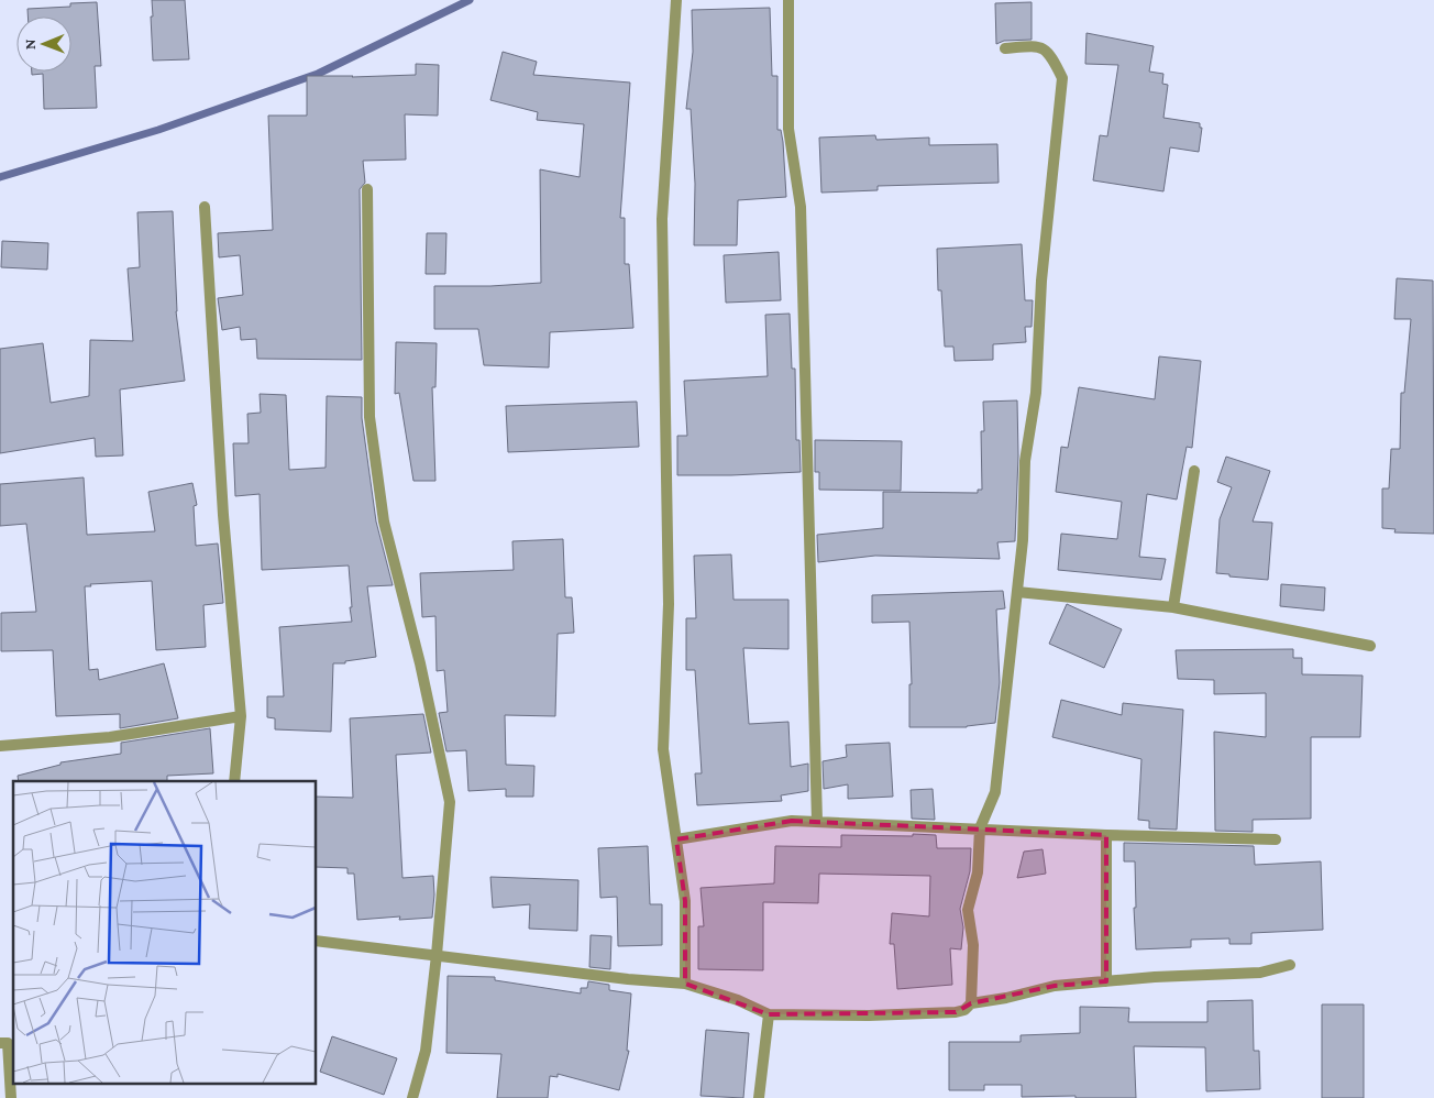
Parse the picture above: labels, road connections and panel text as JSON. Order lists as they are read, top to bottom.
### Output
{
  "north": "left"
}
